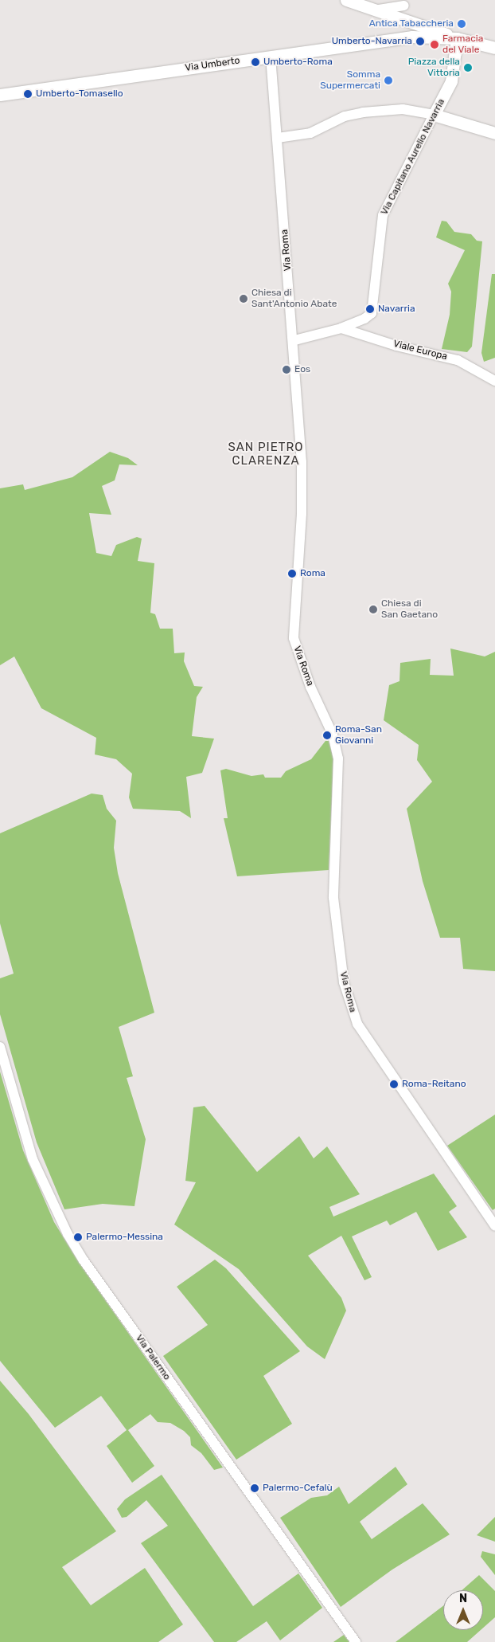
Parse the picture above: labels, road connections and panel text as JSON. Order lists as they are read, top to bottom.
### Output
{
  "streets": {
    "main road": ["Via Umberto", "Via Capitano Aurelio Navarria"],
    "street": ["Via Roma", "Viale Europa", "Via Palermo"]
  },
  "crossings": [
    ["Via Umberto", "Via Capitano Aurelio Navarria"],
    ["Via Umberto", "Via Roma"],
    ["Via Capitano Aurelio Navarria", "Viale Europa"]
  ],
  "districts": ["SAN PIETRO CLARENZA"],
  "places": [
    "Antica Tabaccheria",
    "Umberto-Navarria",
    "Farmacia del Viale",
    "Umberto-Roma",
    "Piazza della Vittoria",
    "Somma Supermercati",
    "Umberto-Tomasello",
    "Chiesa di Sant'Antonio Abate",
    "Navarria",
    "Eos",
    "Roma",
    "Chiesa di San Gaetano",
    "Roma-San Giovanni",
    "Roma-Reitano",
    "Palermo-Messina",
    "Palermo-Cefalù"
  ],
  "north": "top"
}
